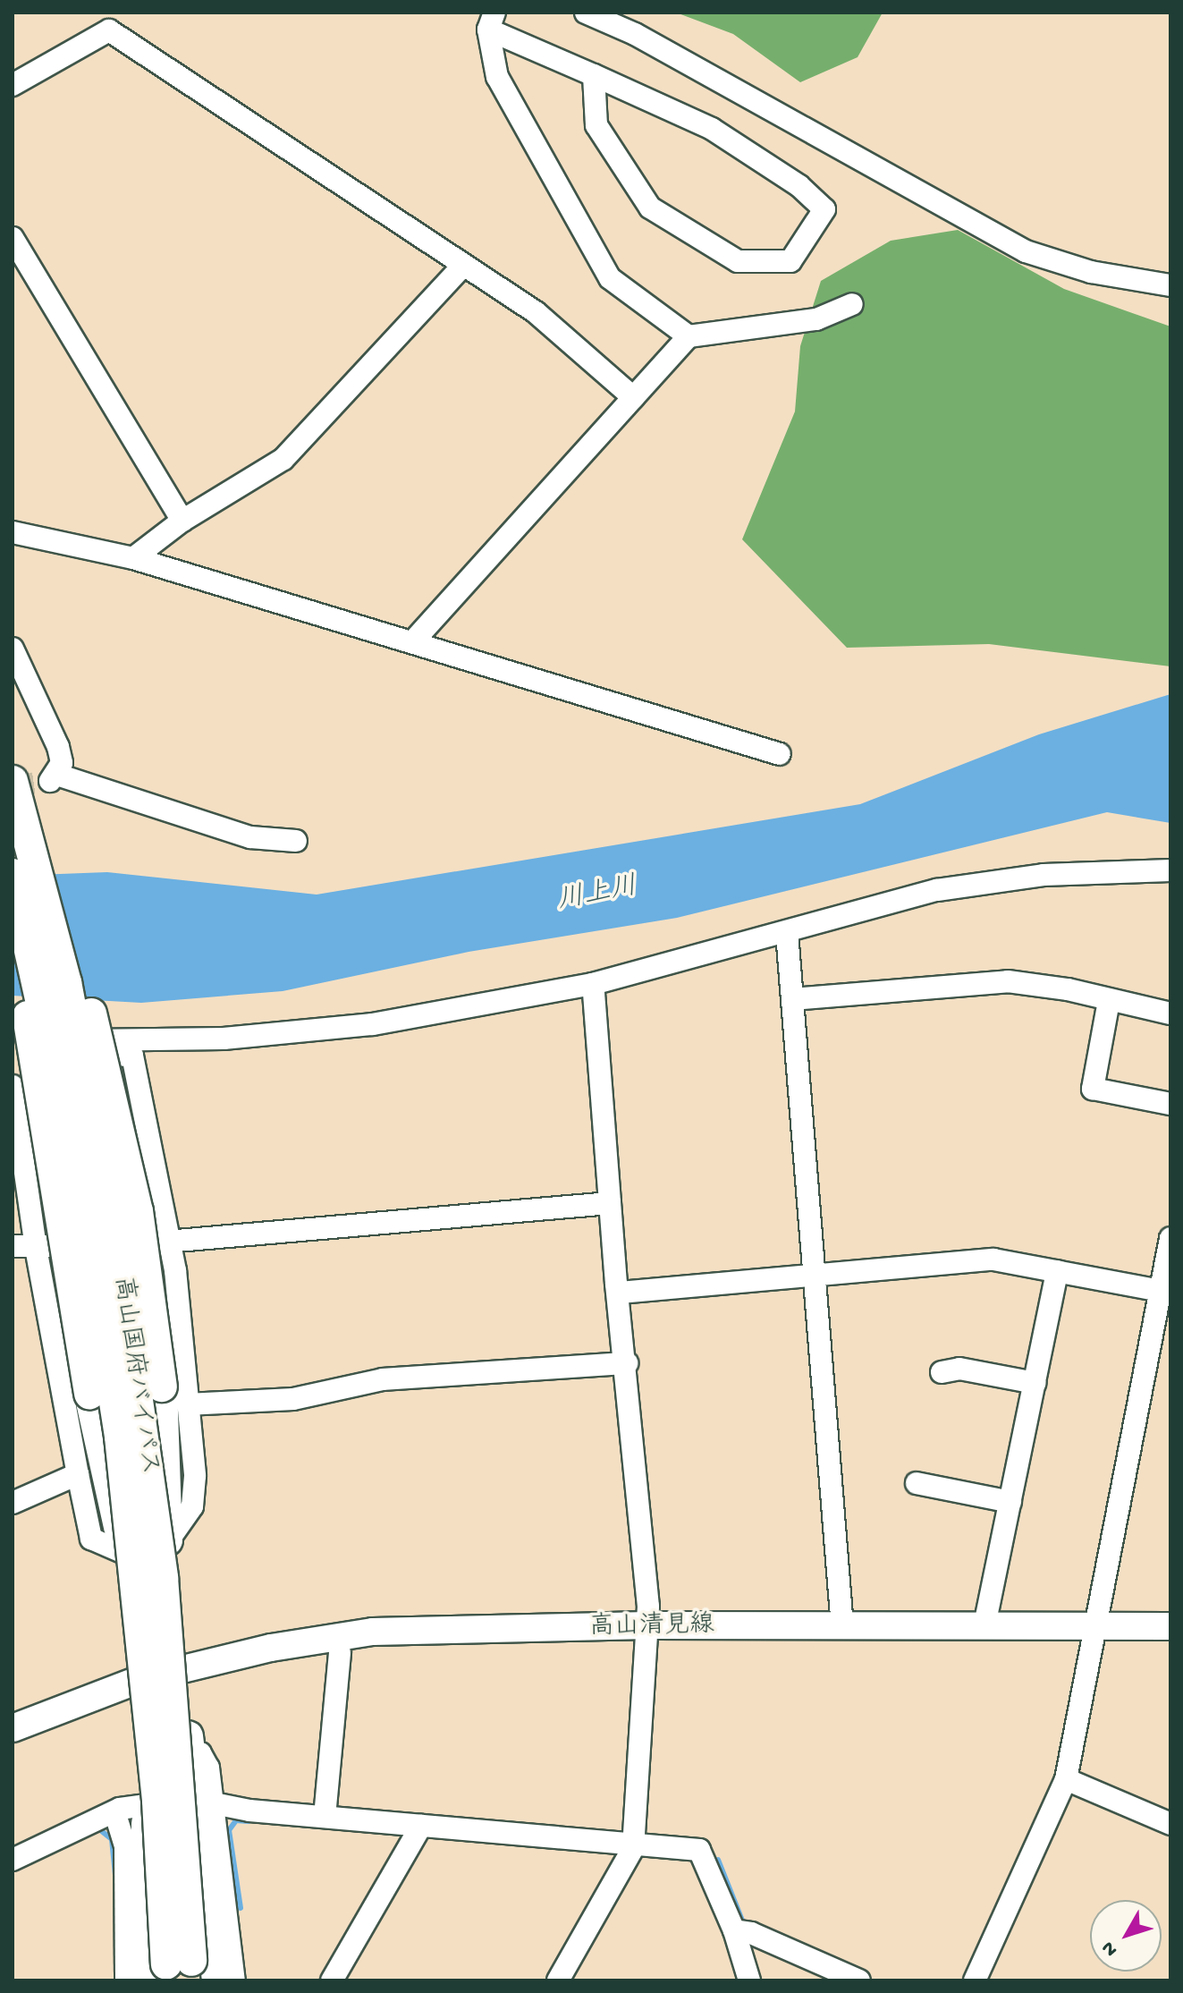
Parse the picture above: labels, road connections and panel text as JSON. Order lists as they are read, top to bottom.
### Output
{
  "streets": {
    "highway": ["高山国府バイパス"],
    "main road": ["高山清見線"]
  },
  "water": ["川上川"],
  "north": "bottom left"
}
